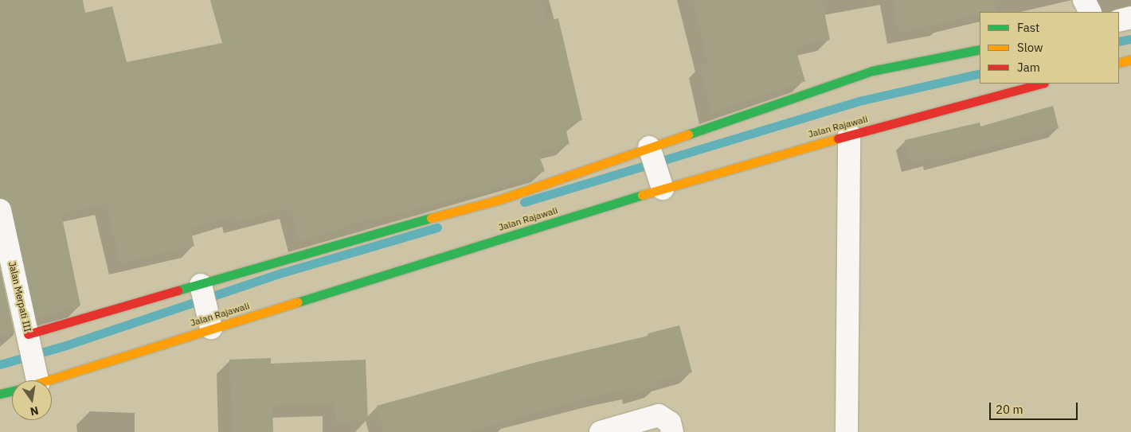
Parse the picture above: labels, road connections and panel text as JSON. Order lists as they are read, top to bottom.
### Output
{
  "streets": {
    "street": ["Jalan Rajawali", "Jalan Merpati III"]
  },
  "legend": ["Fast", "Slow", "Jam"],
  "scale_bar": "20 m",
  "north": "bottom"
}
